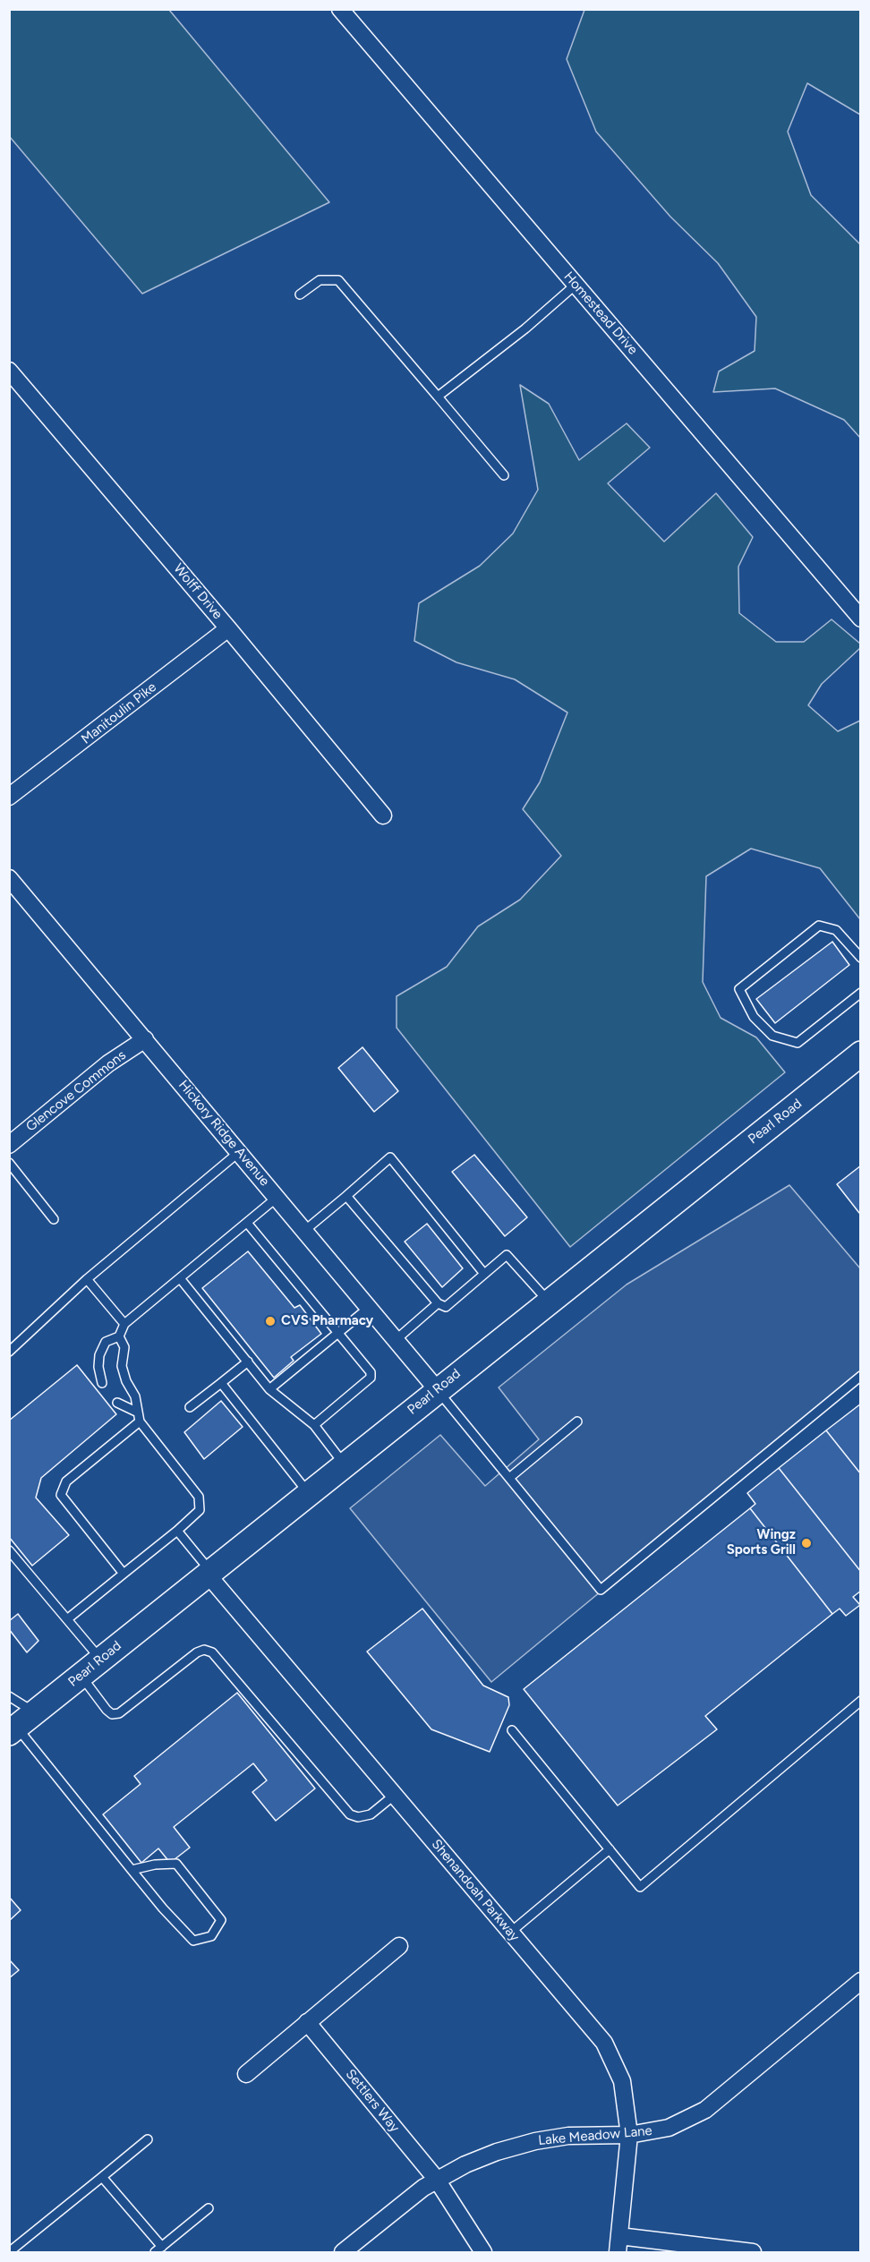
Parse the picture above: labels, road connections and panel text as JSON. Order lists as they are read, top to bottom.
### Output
{
  "streets": {
    "main road": ["Pearl Road"],
    "street": [
      "Homestead Drive",
      "Wolff Drive",
      "Manitoulin Pike",
      "Glencove Commons",
      "Hickory Ridge Avenue",
      "Shenandoah Parkway",
      "Settlers Way",
      "Lake Meadow Lane"
    ]
  },
  "crossings": [
    ["Wolff Drive", "Manitoulin Pike"],
    ["Glencove Commons", "Hickory Ridge Avenue"],
    ["Pearl Road", "Hickory Ridge Avenue"],
    ["Pearl Road", "Shenandoah Parkway"],
    ["Shenandoah Parkway", "Lake Meadow Lane"],
    ["Settlers Way", "Lake Meadow Lane"]
  ],
  "places": ["CVS Pharmacy", "Wingz Sports Grill"]
}
